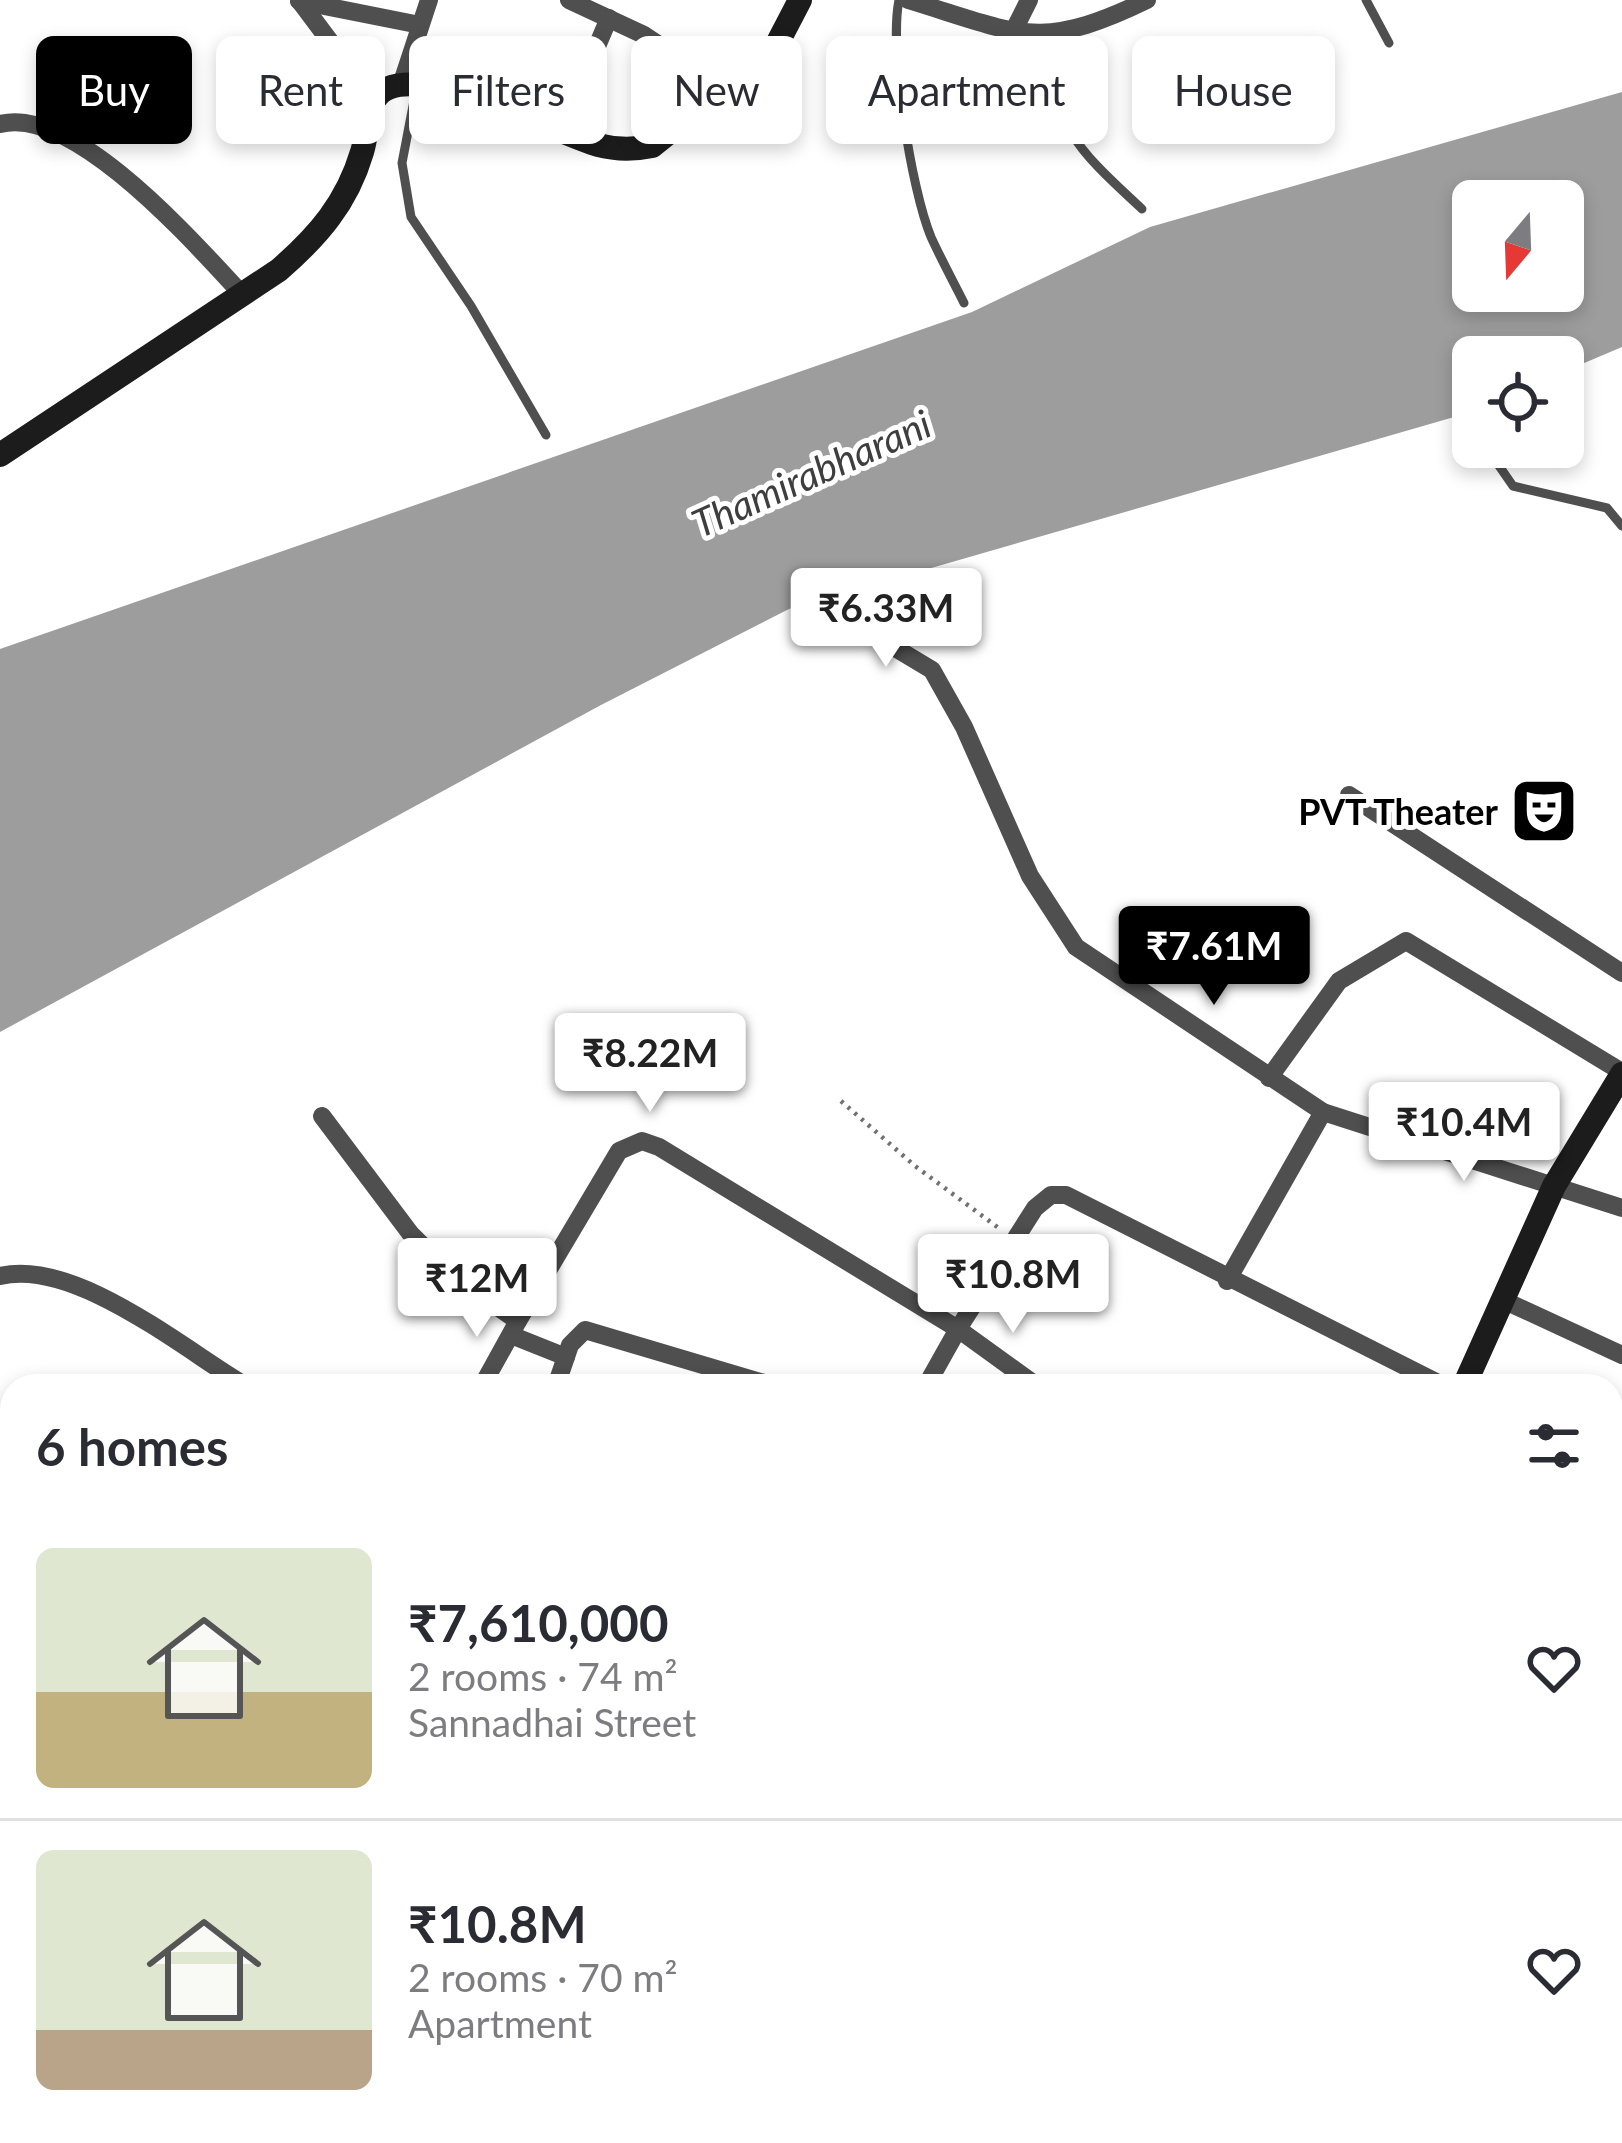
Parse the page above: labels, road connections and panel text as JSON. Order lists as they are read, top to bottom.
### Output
{
  "water": ["Thamirabharani"],
  "places": {
    "theatre": ["PVT Theater"]
  },
  "north": "bottom",
  "page": {
    "chip": [
      "Buy",
      "Rent",
      "Filters",
      "New",
      "Apartment",
      "House"
    ],
    "price": [
      "₹6.33M",
      "₹7.61M",
      "₹8.22M",
      "₹10.4M",
      "₹10.8M",
      "₹12M"
    ],
    "heading": "6 homes",
    "list": [
      {
        "name": "₹7,610,000",
        "note": "2 rooms · 74 m² · Sannadhai Street"
      },
      {
        "name": "₹10.8M",
        "note": "2 rooms · 70 m² · Apartment"
      }
    ]
  }
}
